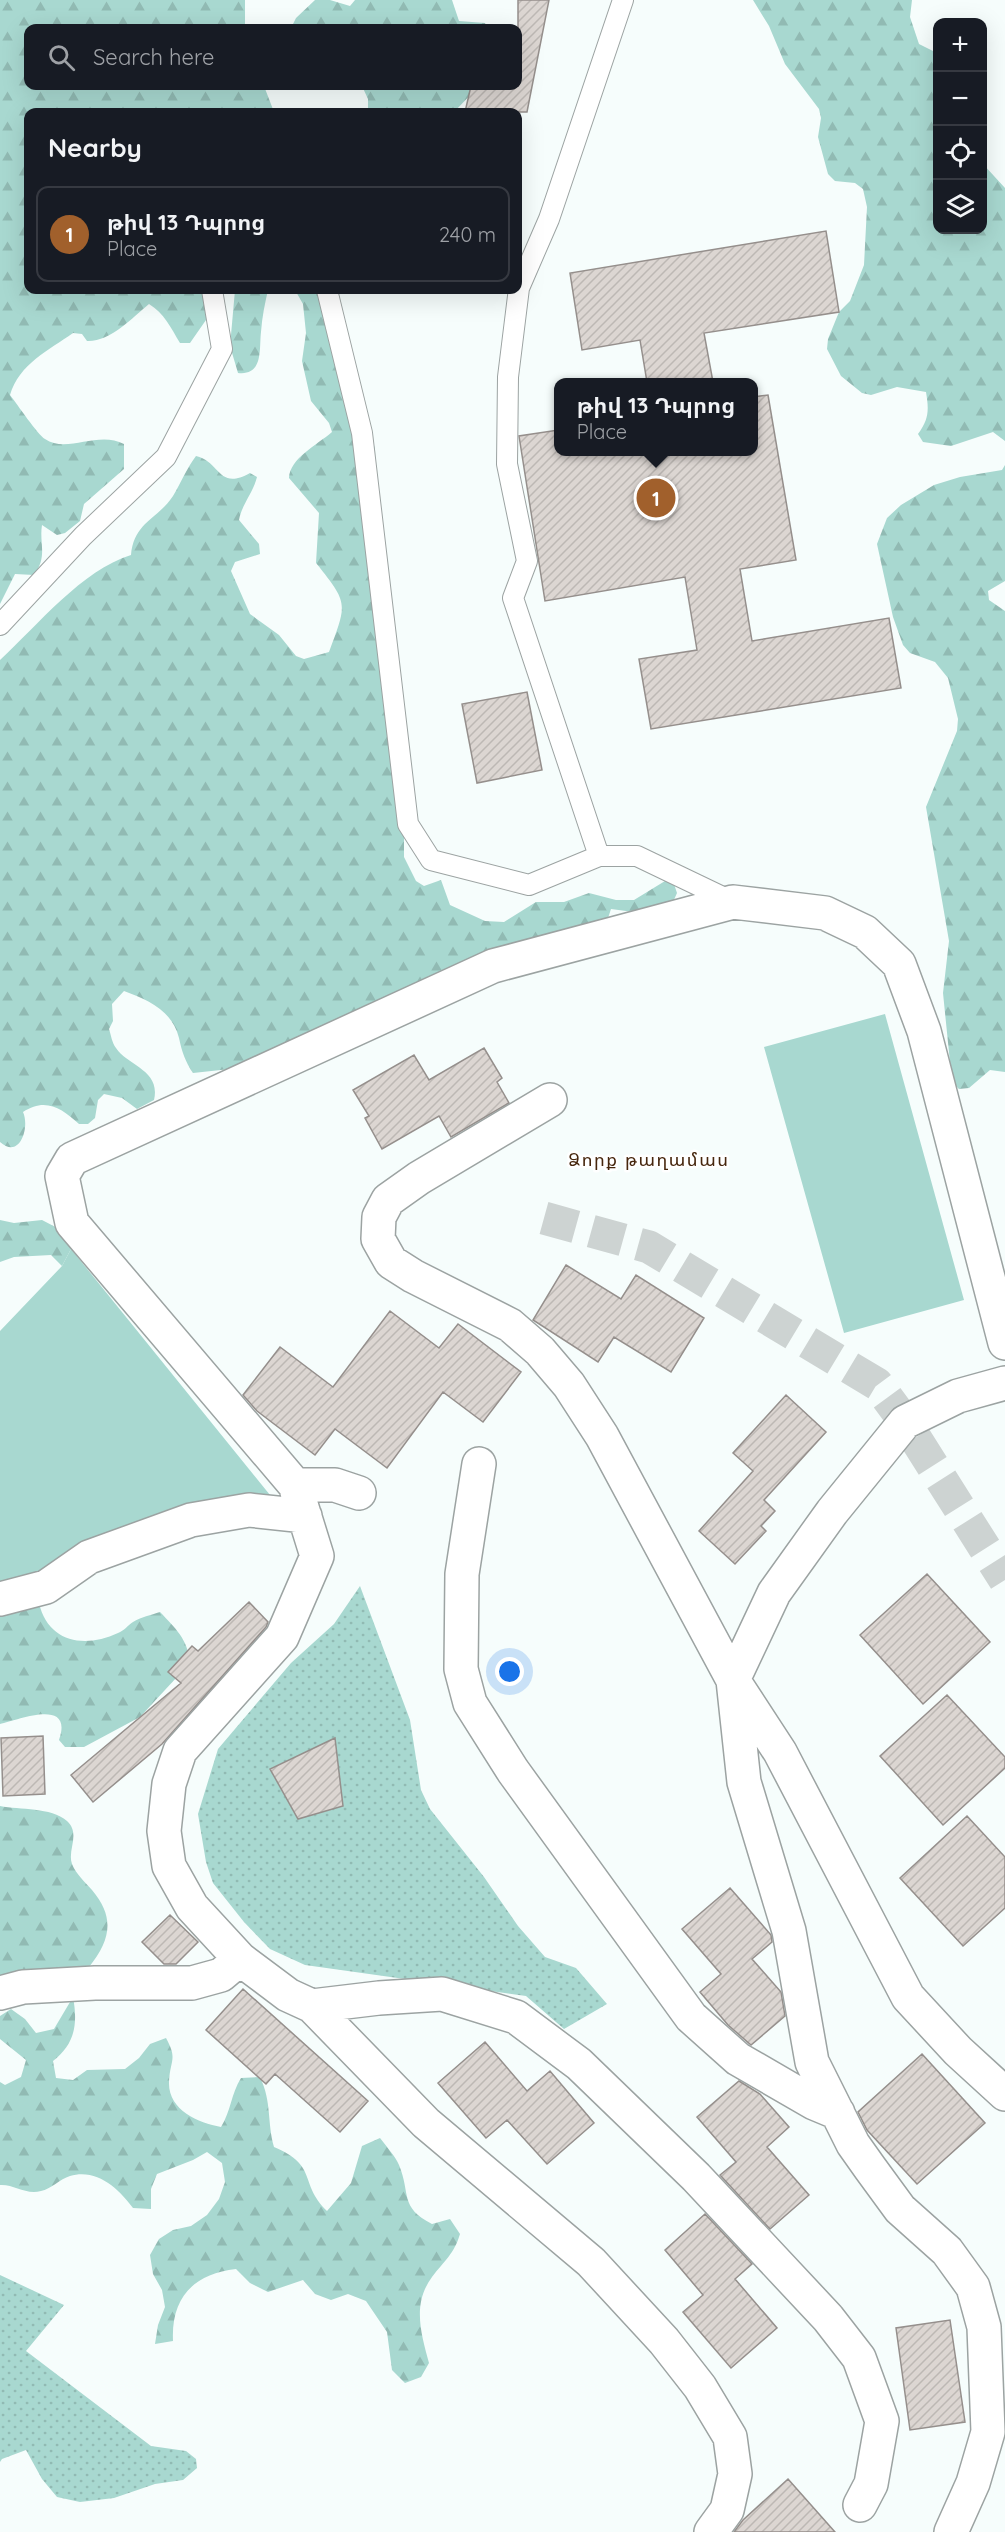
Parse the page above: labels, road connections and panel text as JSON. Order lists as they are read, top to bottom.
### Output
{
  "districts": ["Ձորք թաղամաս"],
  "page": {
    "map_buttons": ["+", "−"],
    "search": "Search here",
    "heading": "Nearby",
    "list": [
      {
        "mark": "1",
        "name": "թիվ 13 Դպրոց",
        "note": "Place",
        "value": "240 m"
      }
    ],
    "popup": ["թիվ 13 Դպրոց", "Place"],
    "pins": "1"
  }
}
